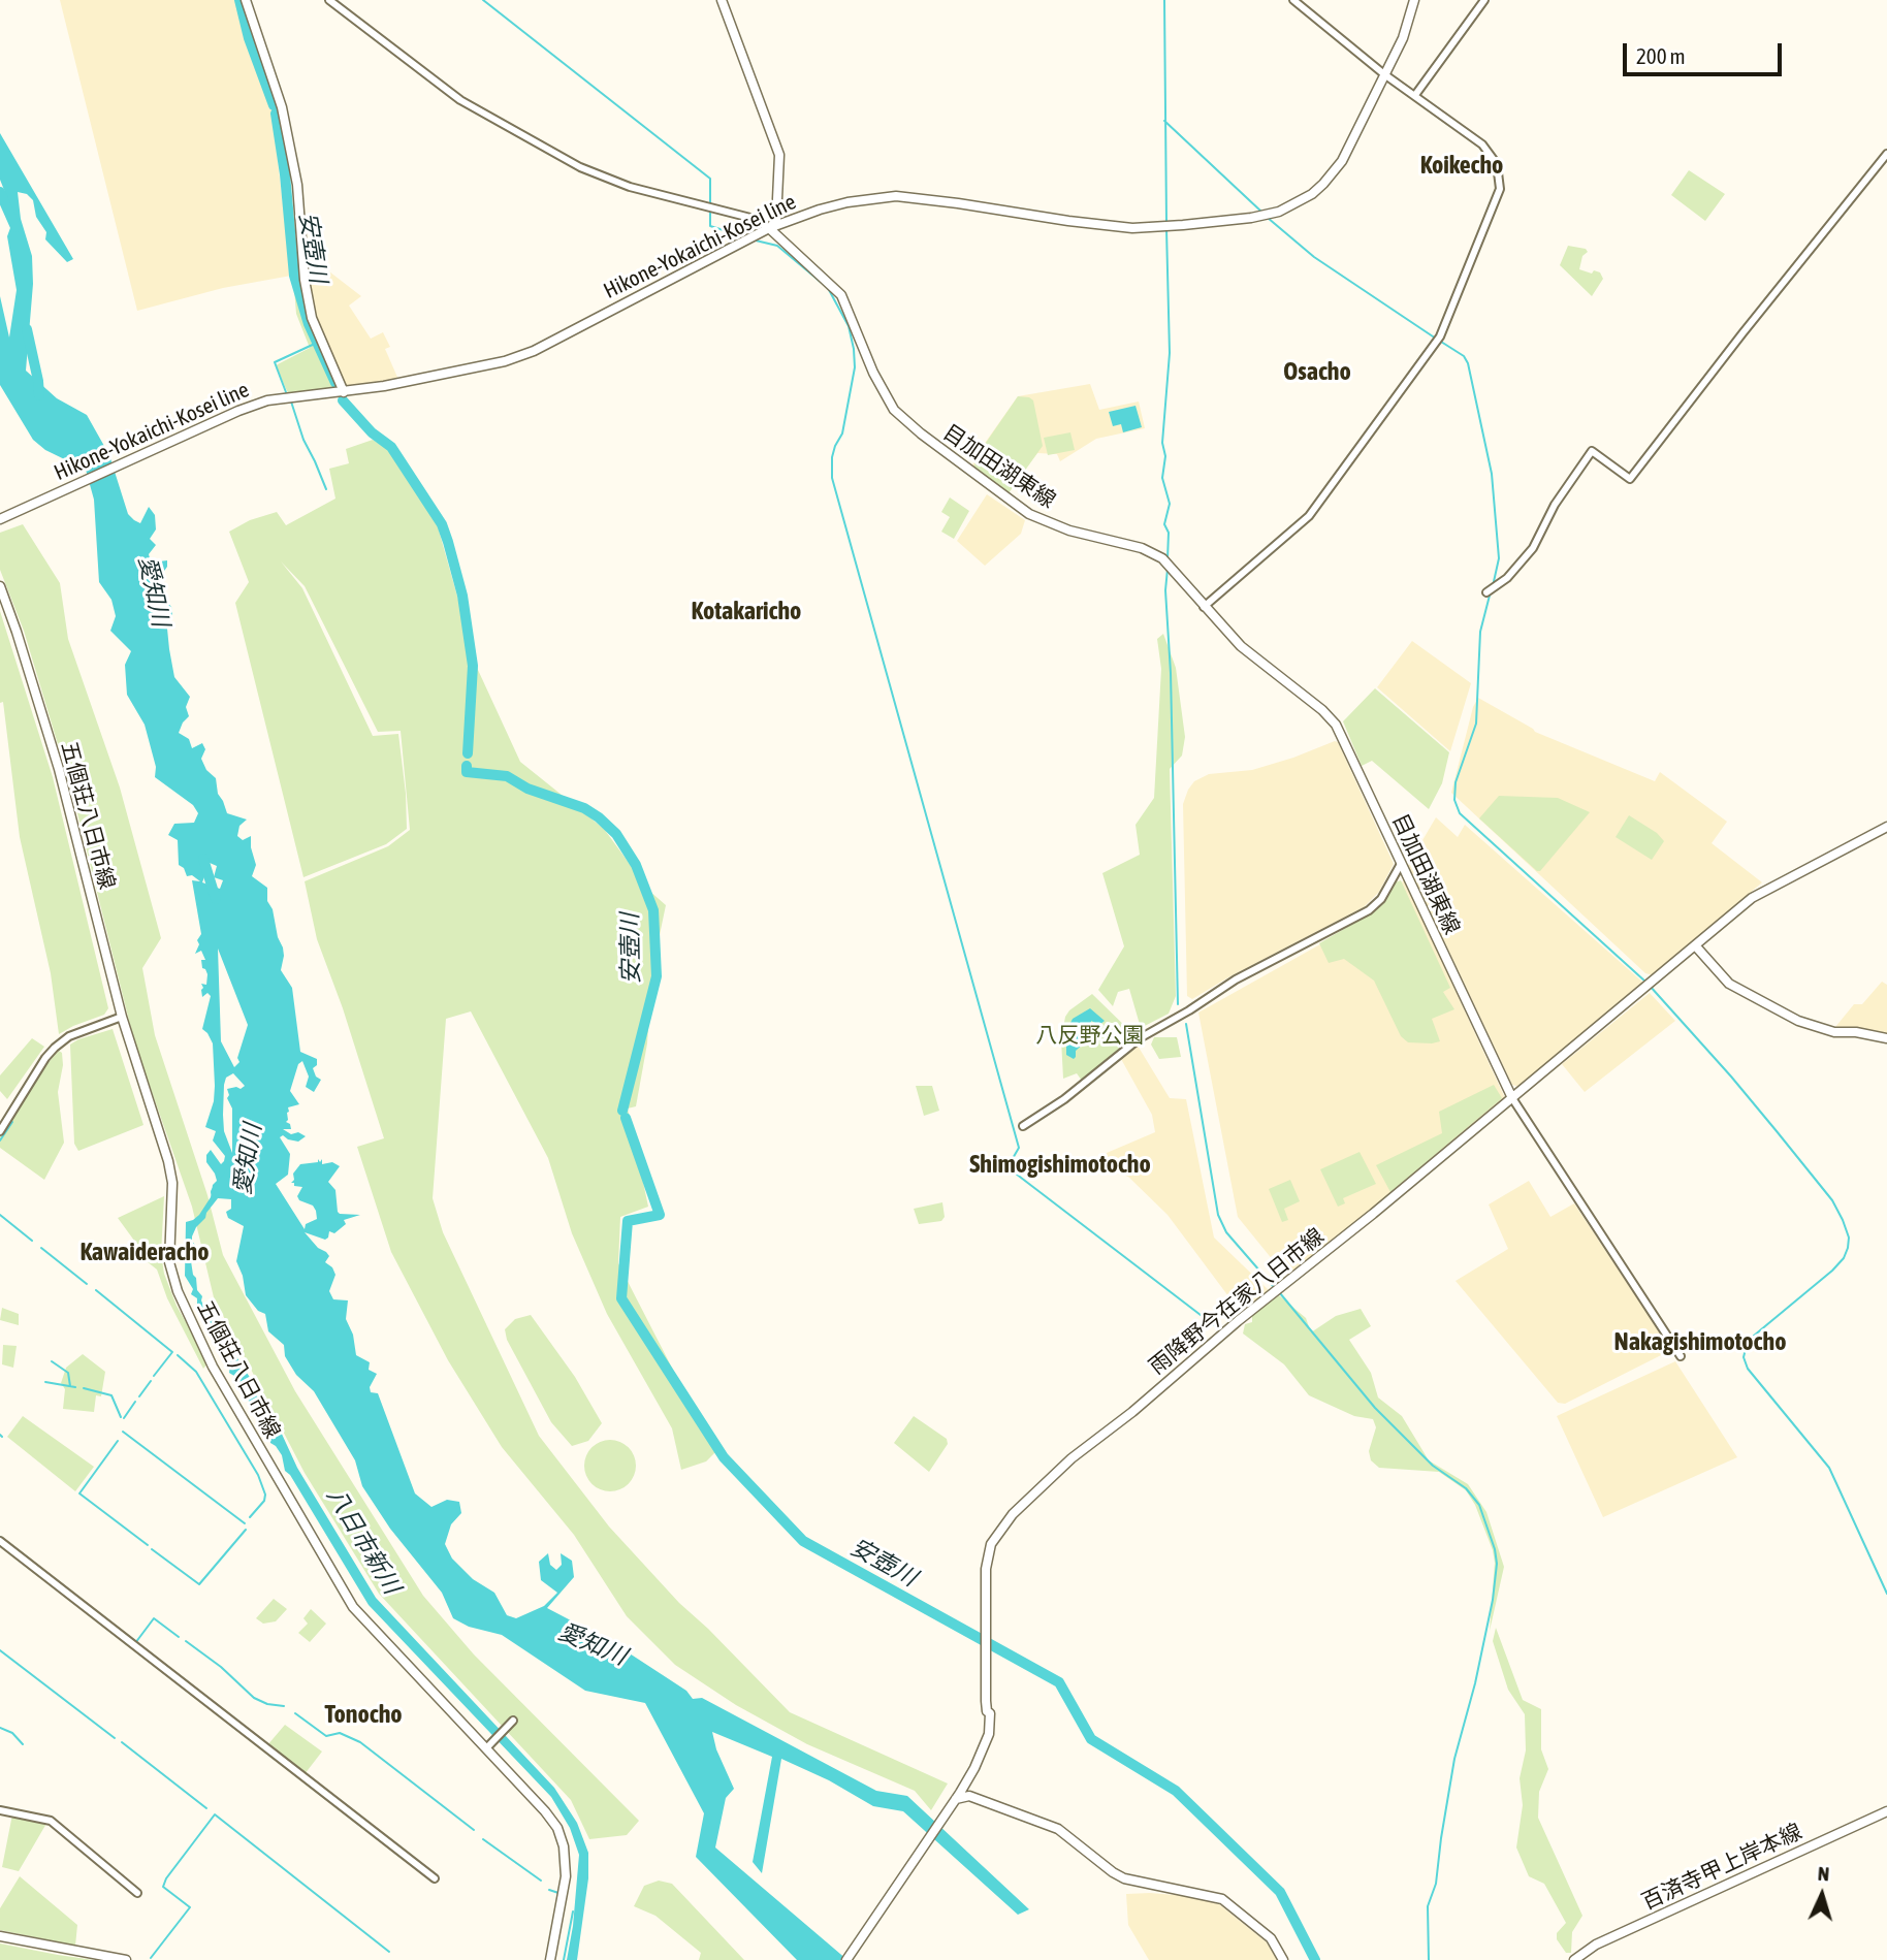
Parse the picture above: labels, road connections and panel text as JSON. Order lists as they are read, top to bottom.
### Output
{
  "streets": {
    "main road": [
      "Hikone-Yokaichi-Kosei line",
      "目加田湖東線",
      "五個荘八日市線",
      "雨降野今在家八日市線",
      "百済寺甲上岸本線"
    ]
  },
  "crossings": [
    ["Hikone-Yokaichi-Kosei line", "目加田湖東線"],
    ["目加田湖東線", "雨降野今在家八日市線"]
  ],
  "districts": [
    "Koikecho",
    "Osacho",
    "Kotakaricho",
    "Shimogishimotocho",
    "Kawaideracho",
    "Nakagishimotocho",
    "Tonocho"
  ],
  "water": ["安壺川", "愛知川", "八日市新川"],
  "parks": ["八反野公園"],
  "scale_bar": "200 m",
  "north": "top"
}
